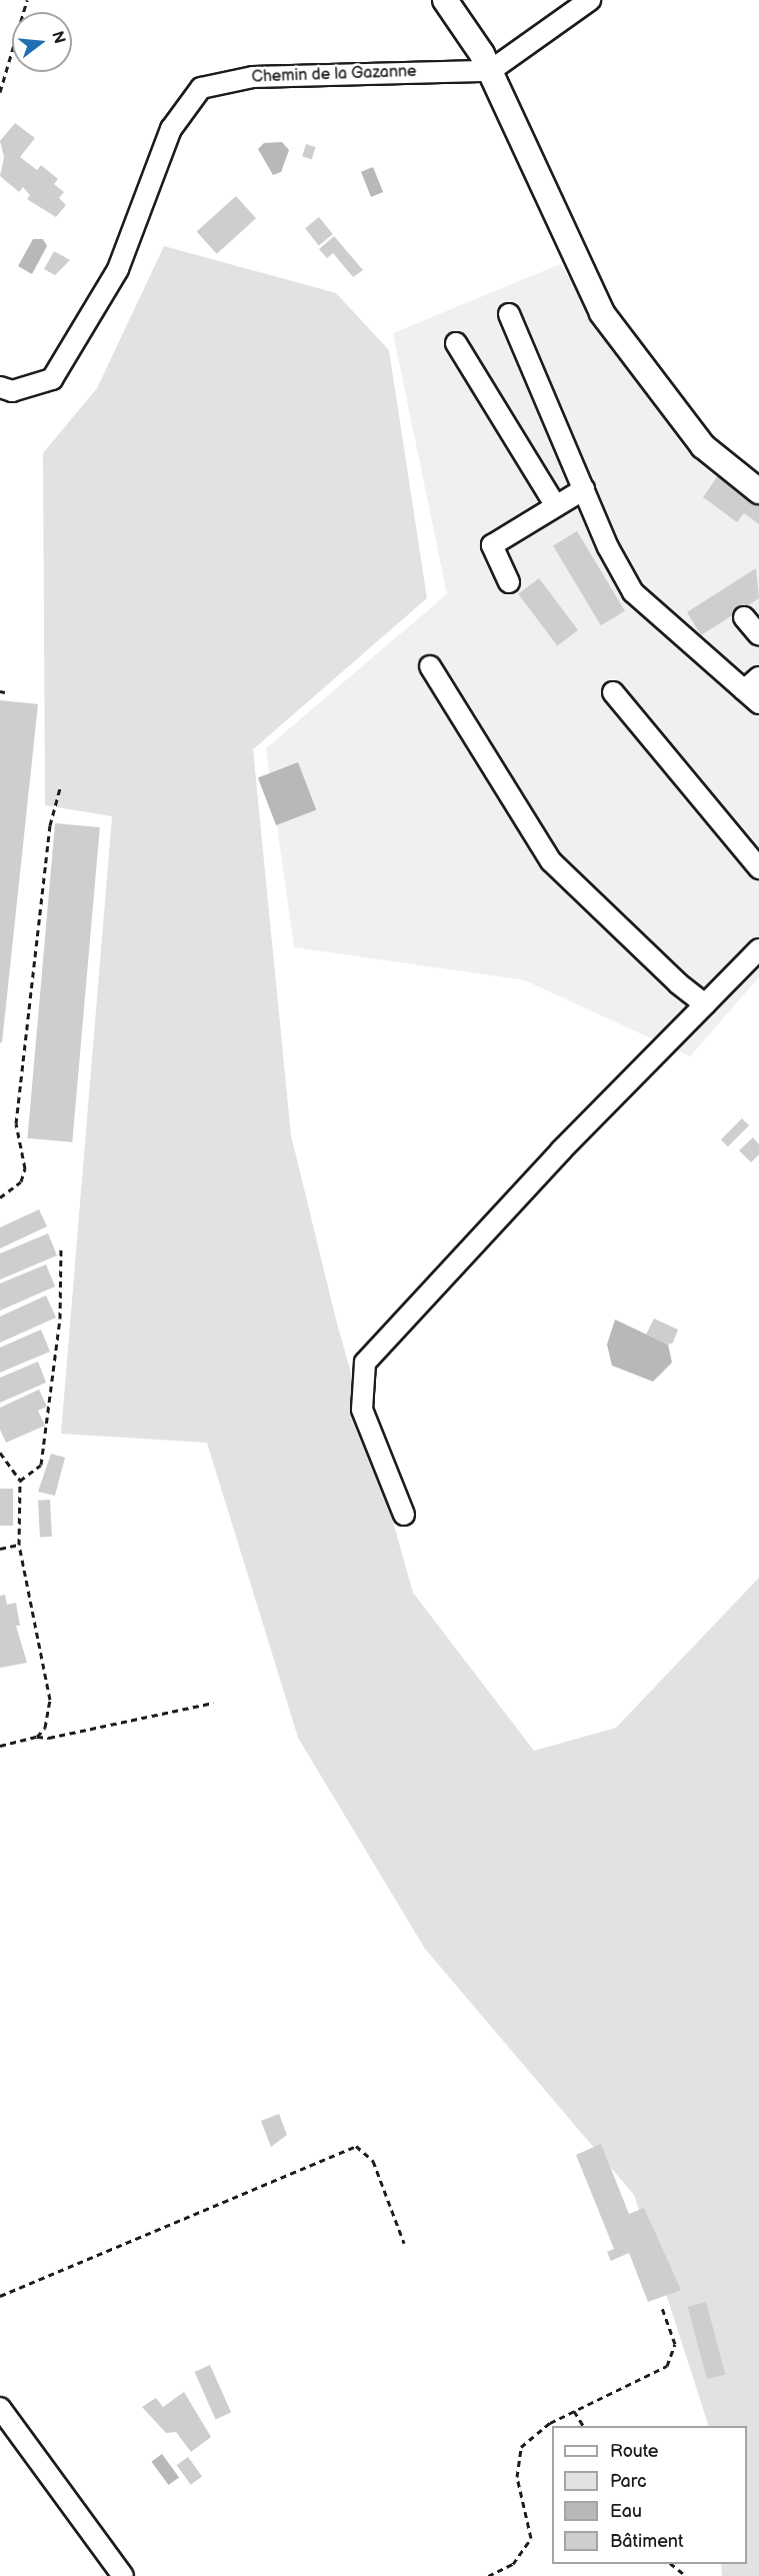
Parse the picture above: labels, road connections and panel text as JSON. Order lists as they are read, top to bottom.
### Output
{
  "streets": {
    "street": ["Chemin de la Gazanne"]
  },
  "legend": [
    "Route",
    "Parc",
    "Eau",
    "Bâtiment"
  ],
  "north": "right"
}
